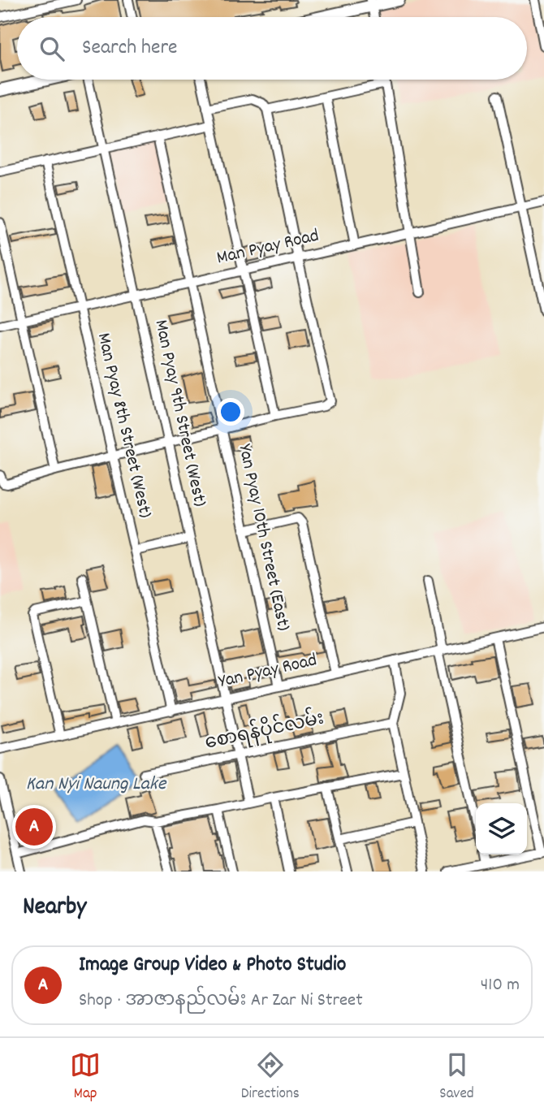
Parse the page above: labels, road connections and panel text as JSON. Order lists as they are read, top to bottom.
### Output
{
  "streets": {
    "street": [
      "Man Pyay Road",
      "Man Pyay 9th Street (West)",
      "Man Pyay 8th Street (West)",
      "Yan Pyay 10th Street (East)",
      "Yan Pyay Road",
      "စောရန်ပိုင်လမ်း"
    ]
  },
  "crossings": [
    ["Man Pyay Road", "Man Pyay 9th Street (West)"],
    ["Man Pyay Road", "Man Pyay 8th Street (West)"],
    ["Man Pyay Road", "Yan Pyay 10th Street (East)"],
    ["Man Pyay 9th Street (West)", "Yan Pyay Road"],
    ["Man Pyay 9th Street (West)", "စောရန်ပိုင်လမ်း"],
    ["Man Pyay 8th Street (West)", "Yan Pyay Road"],
    ["Yan Pyay 10th Street (East)", "Yan Pyay Road"]
  ],
  "water": ["Kan Nyi Naung Lake"],
  "page": {
    "search": "Search here",
    "pins": "A",
    "heading": "Nearby",
    "list": [
      {
        "mark": "A",
        "name": "Image Group Video & Photo Studio",
        "note": "Shop · အာဇာနည်လမ်း Ar Zar Ni Street",
        "value": "410 m"
      }
    ],
    "nav": ["Map", "Directions", "Saved"]
  }
}
